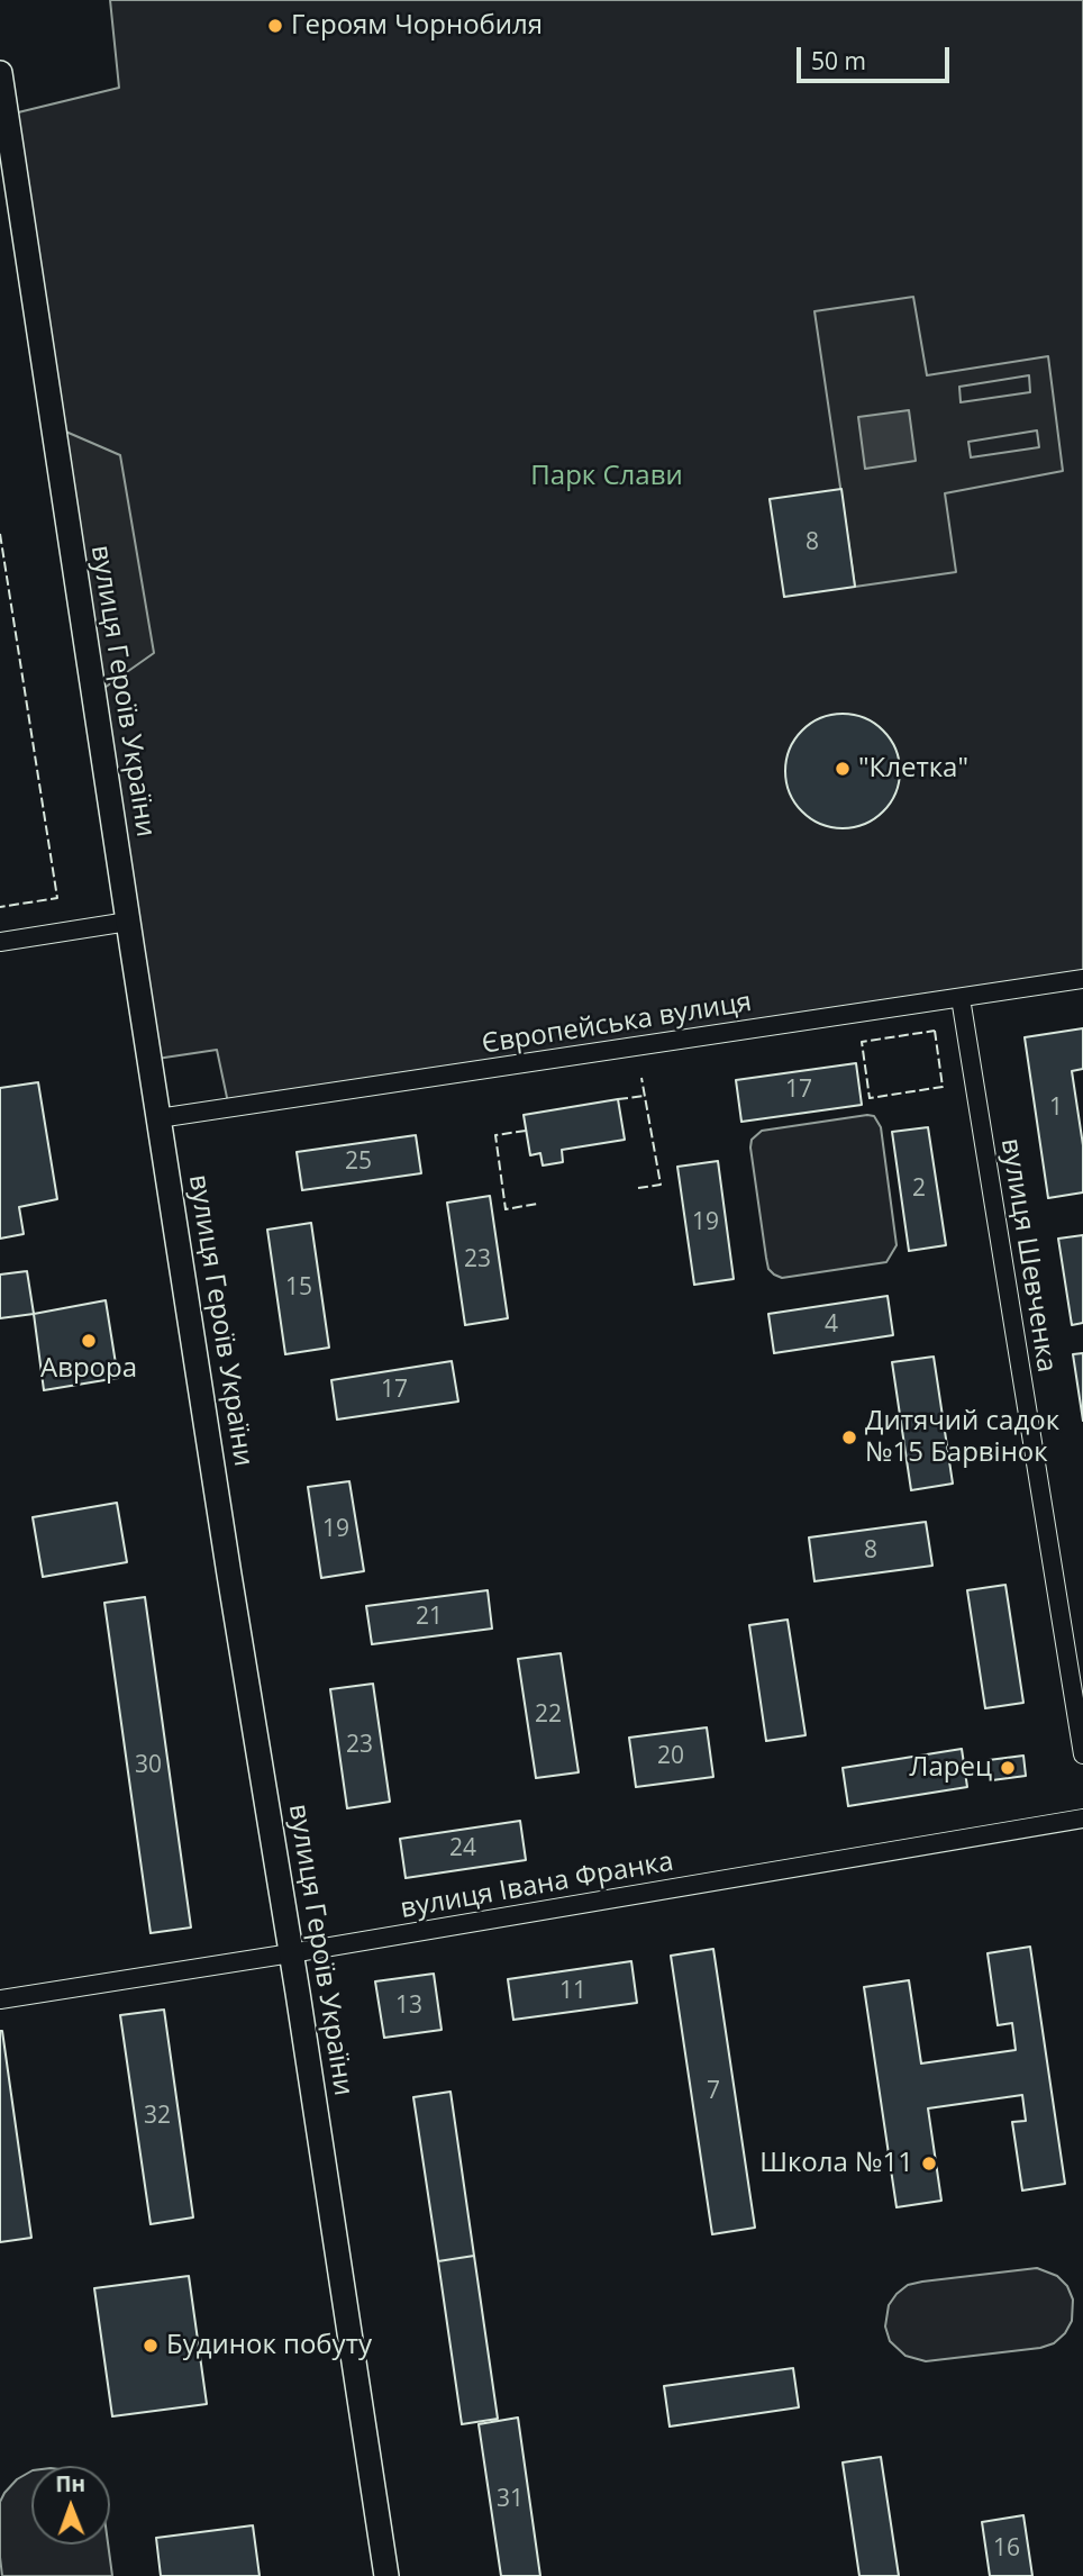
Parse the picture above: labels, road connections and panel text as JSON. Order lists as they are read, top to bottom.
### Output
{
  "streets": {
    "street": [
      "вулиця Героїв України",
      "Європейська вулиця",
      "вулиця Шевченка",
      "вулиця Івана Франка"
    ]
  },
  "crossings": [
    ["вулиця Героїв України", "Європейська вулиця"],
    ["вулиця Героїв України", "вулиця Івана Франка"],
    ["Європейська вулиця", "вулиця Шевченка"]
  ],
  "parks": ["Парк Слави"],
  "places": [
    "Героям Чорнобиля",
    "\"Клетка\"",
    "Аврора",
    "Дитячий садок №15 Барвінок",
    "Ларец",
    "Школа №11",
    "Будинок побуту"
  ],
  "house_numbers": [
    "8",
    "17",
    "1",
    "25",
    "2",
    "19",
    "23",
    "15",
    "4",
    "17",
    "19",
    "8",
    "21",
    "22",
    "23",
    "20",
    "30",
    "24",
    "11",
    "13",
    "7",
    "32",
    "31",
    "16"
  ],
  "scale_bar": "50 m",
  "north": "top"
}
